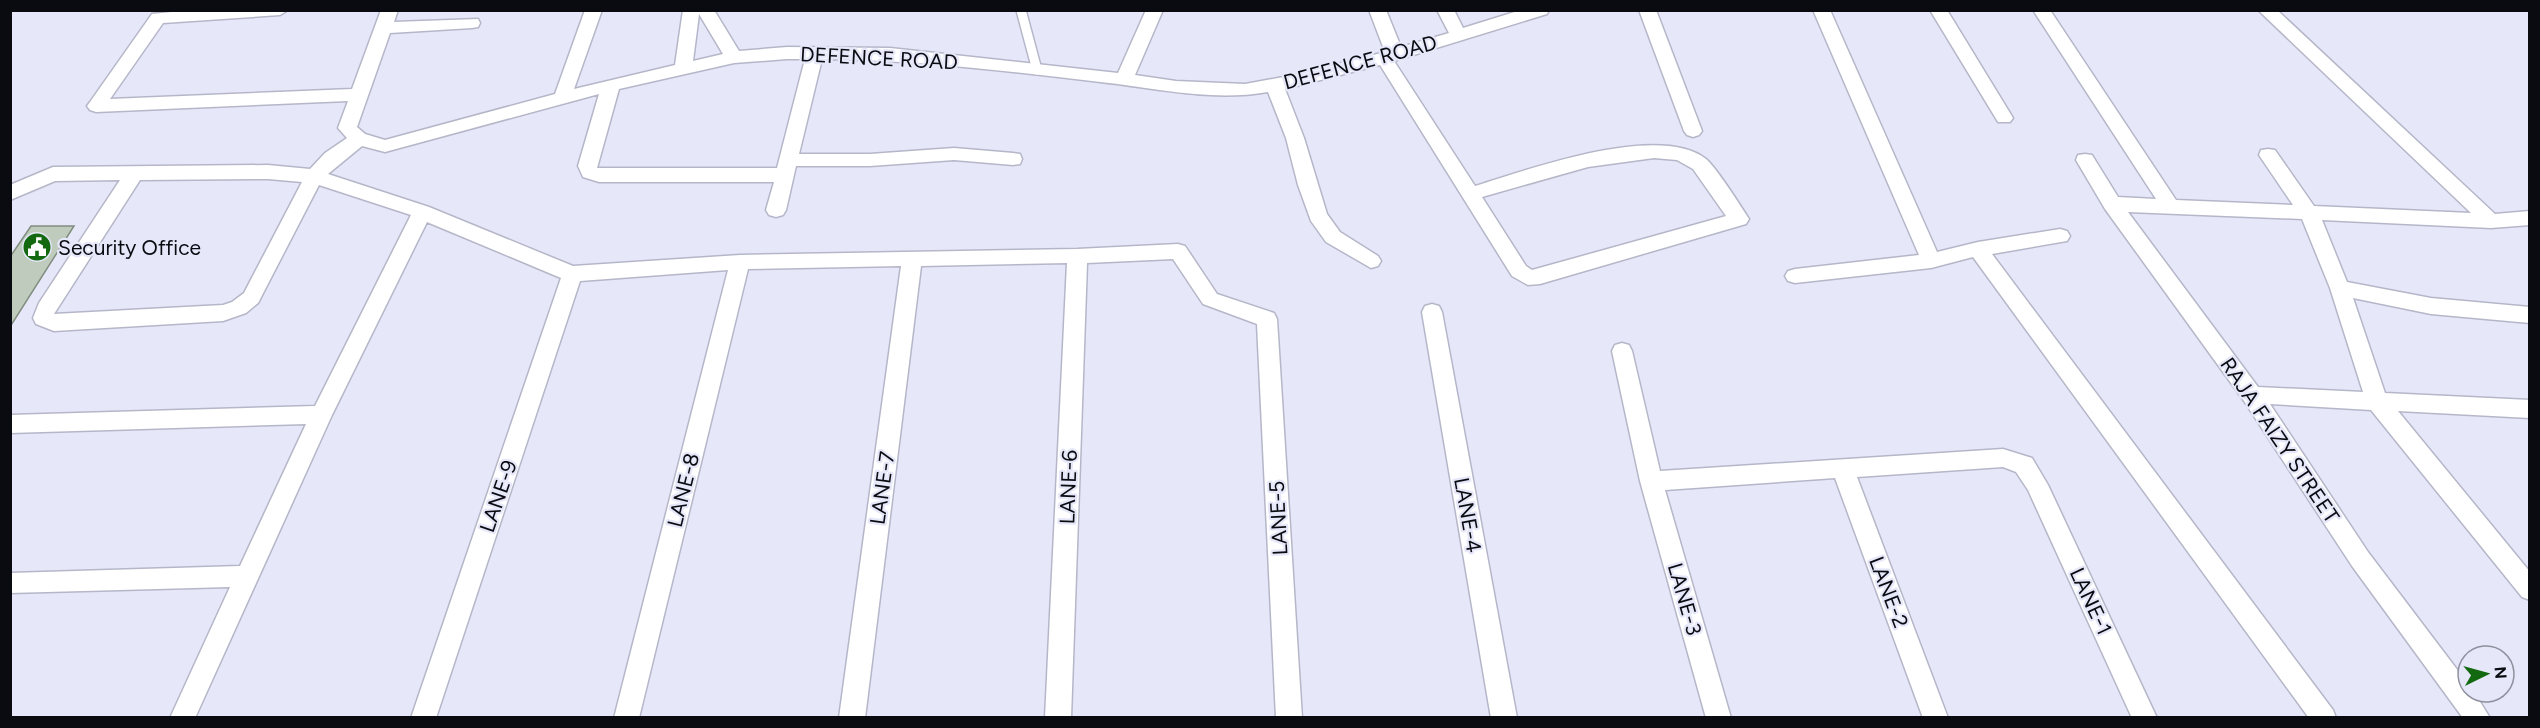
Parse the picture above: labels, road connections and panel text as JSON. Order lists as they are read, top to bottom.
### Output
{
  "streets": {
    "street": [
      "DEFENCE ROAD",
      "RAJA FAIZY STREET",
      "LANE-6",
      "LANE-7",
      "LANE-8",
      "LANE-9",
      "LANE-4",
      "LANE-5",
      "LANE-2",
      "LANE-3",
      "LANE-1"
    ]
  },
  "crossings": [
    ["LANE-6", "LANE-5"],
    ["LANE-2", "LANE-1"],
    ["LANE-3", "LANE-1"]
  ],
  "places": {
    "public building": ["Security Office"]
  },
  "north": "right"
}
